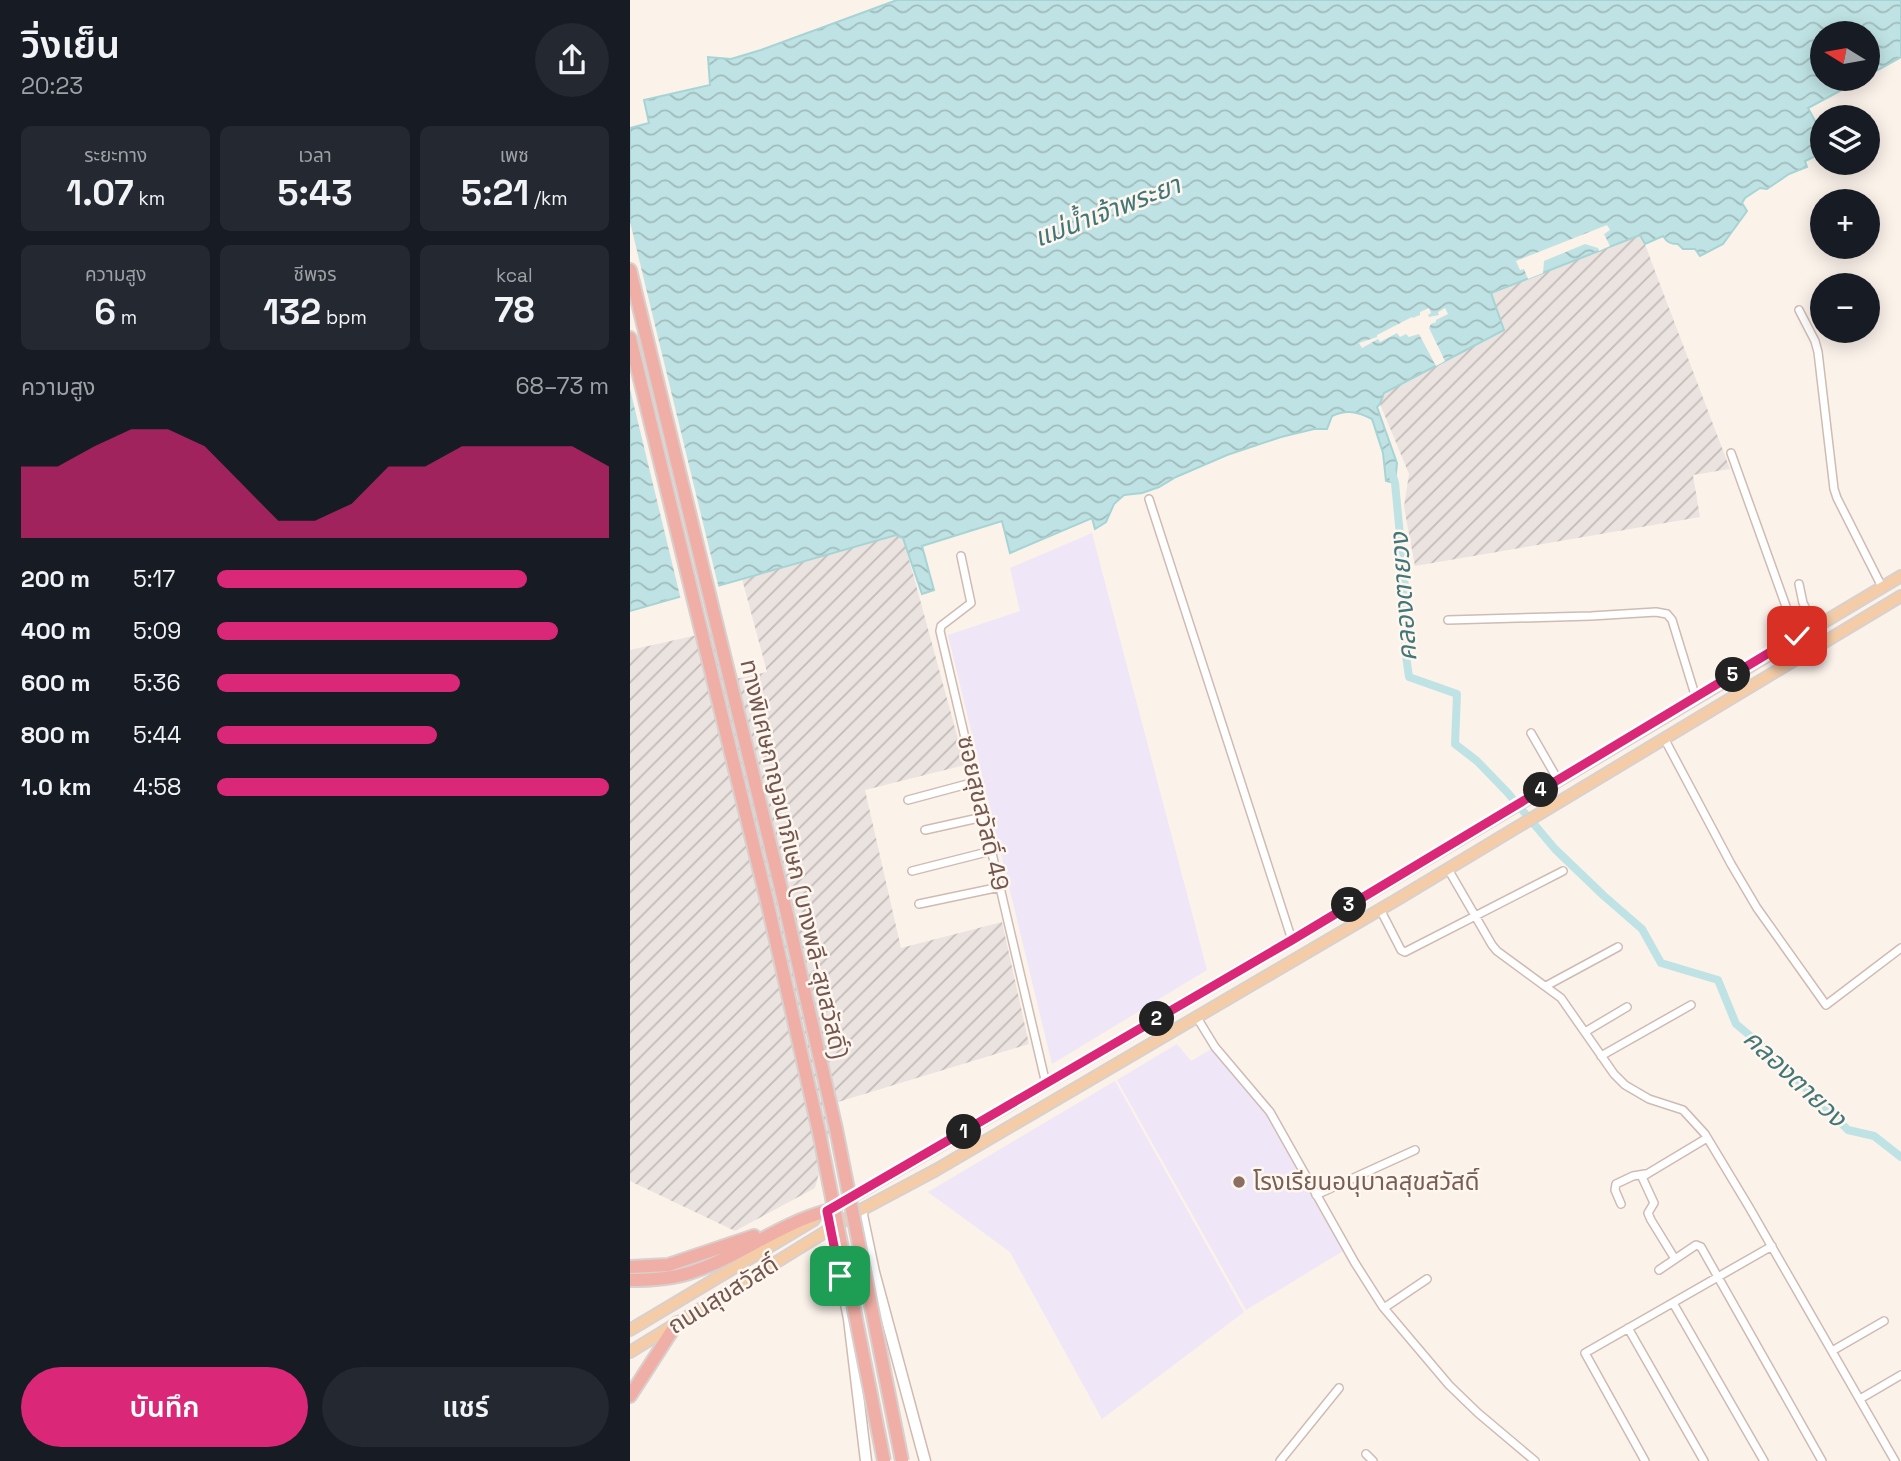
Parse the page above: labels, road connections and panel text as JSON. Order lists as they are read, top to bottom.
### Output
{
  "streets": {
    "highway": ["ทางพิเศษกาญจนาภิเษก (บางพลี-สุขสวัสดิ์)"],
    "main road": ["ถนนสุขสวัสดิ์"],
    "street": ["ซอยสุขสวัสดิ์ 49"]
  },
  "crossings": [
    ["ซอยสุขสวัสดิ์ 49", "ถนนสุขสวัสดิ์"]
  ],
  "water": ["แม่น้ำเจ้าพระยา", "คลองตายวง"],
  "places": ["โรงเรียนอนุบาลสุขสวัสดิ์"],
  "north": "left",
  "page": {
    "heading": ["วิ่งเย็น", "20:23"],
    "map_buttons": ["+", "−"],
    "stats": [
      ["ระยะทาง", "1.07 km"],
      ["เวลา", "5:43"],
      ["เพซ", "5:21 /km"],
      ["ความสูง", "6 m"],
      ["ชีพจร", "132 bpm"],
      ["kcal", "78"]
    ],
    "chart": ["ความสูง", "68–73 m"],
    "list": [
      {
        "name": "200 m",
        "note": "5:17"
      },
      {
        "name": "400 m",
        "note": "5:09"
      },
      {
        "name": "600 m",
        "note": "5:36"
      },
      {
        "name": "800 m",
        "note": "5:44"
      },
      {
        "name": "1.0 km",
        "note": "4:58"
      }
    ],
    "pins": [
      "5",
      "4",
      "3",
      "2",
      "1"
    ],
    "buttons": ["บันทึก", "แชร์"]
  }
}
